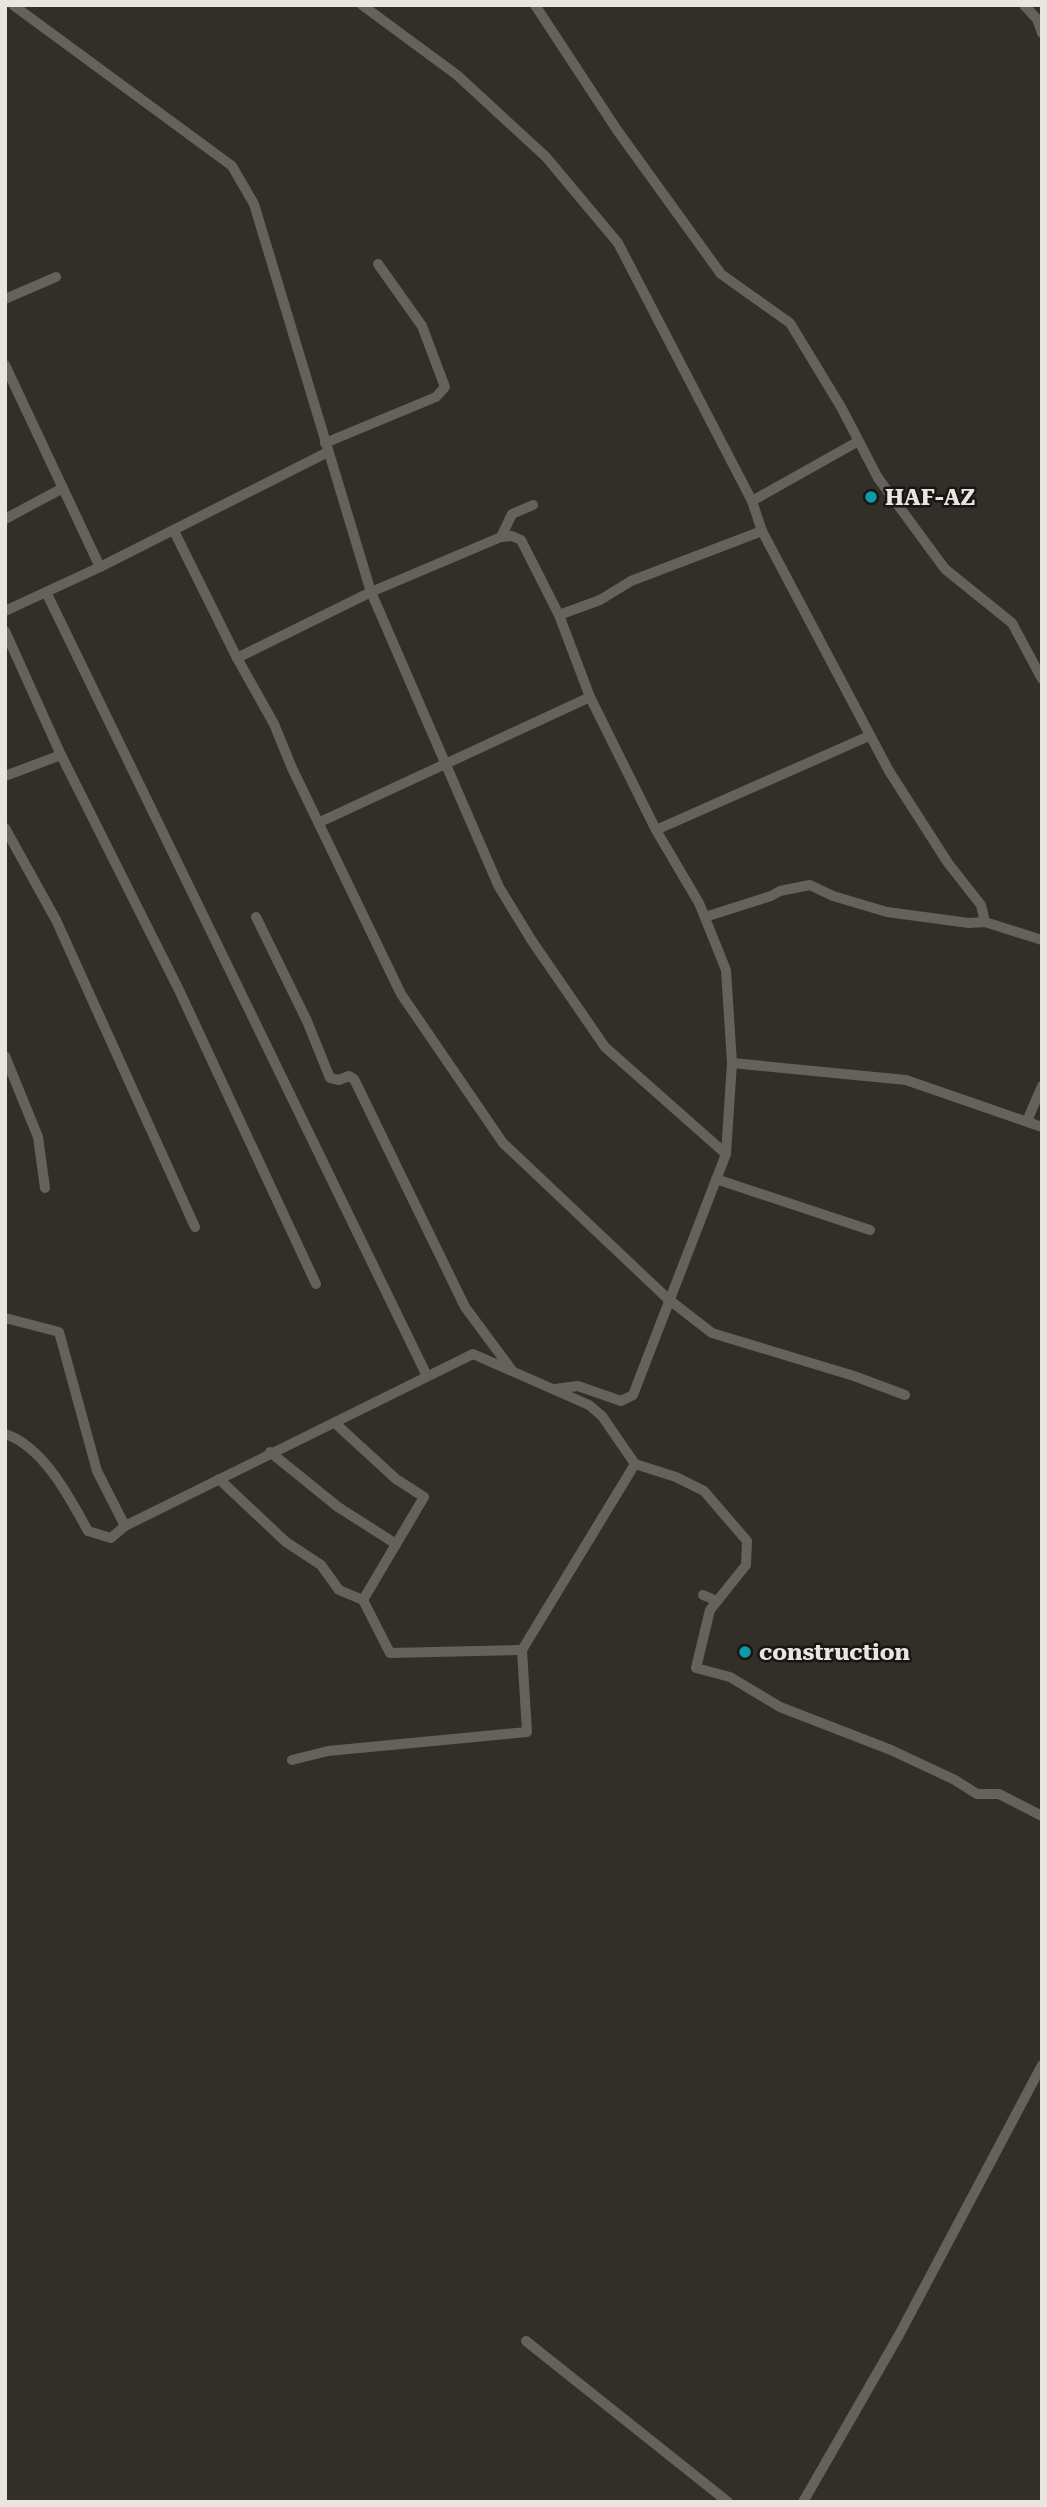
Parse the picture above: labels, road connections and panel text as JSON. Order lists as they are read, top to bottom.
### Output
{
  "places": ["HAF-AZ", "construction"]
}
